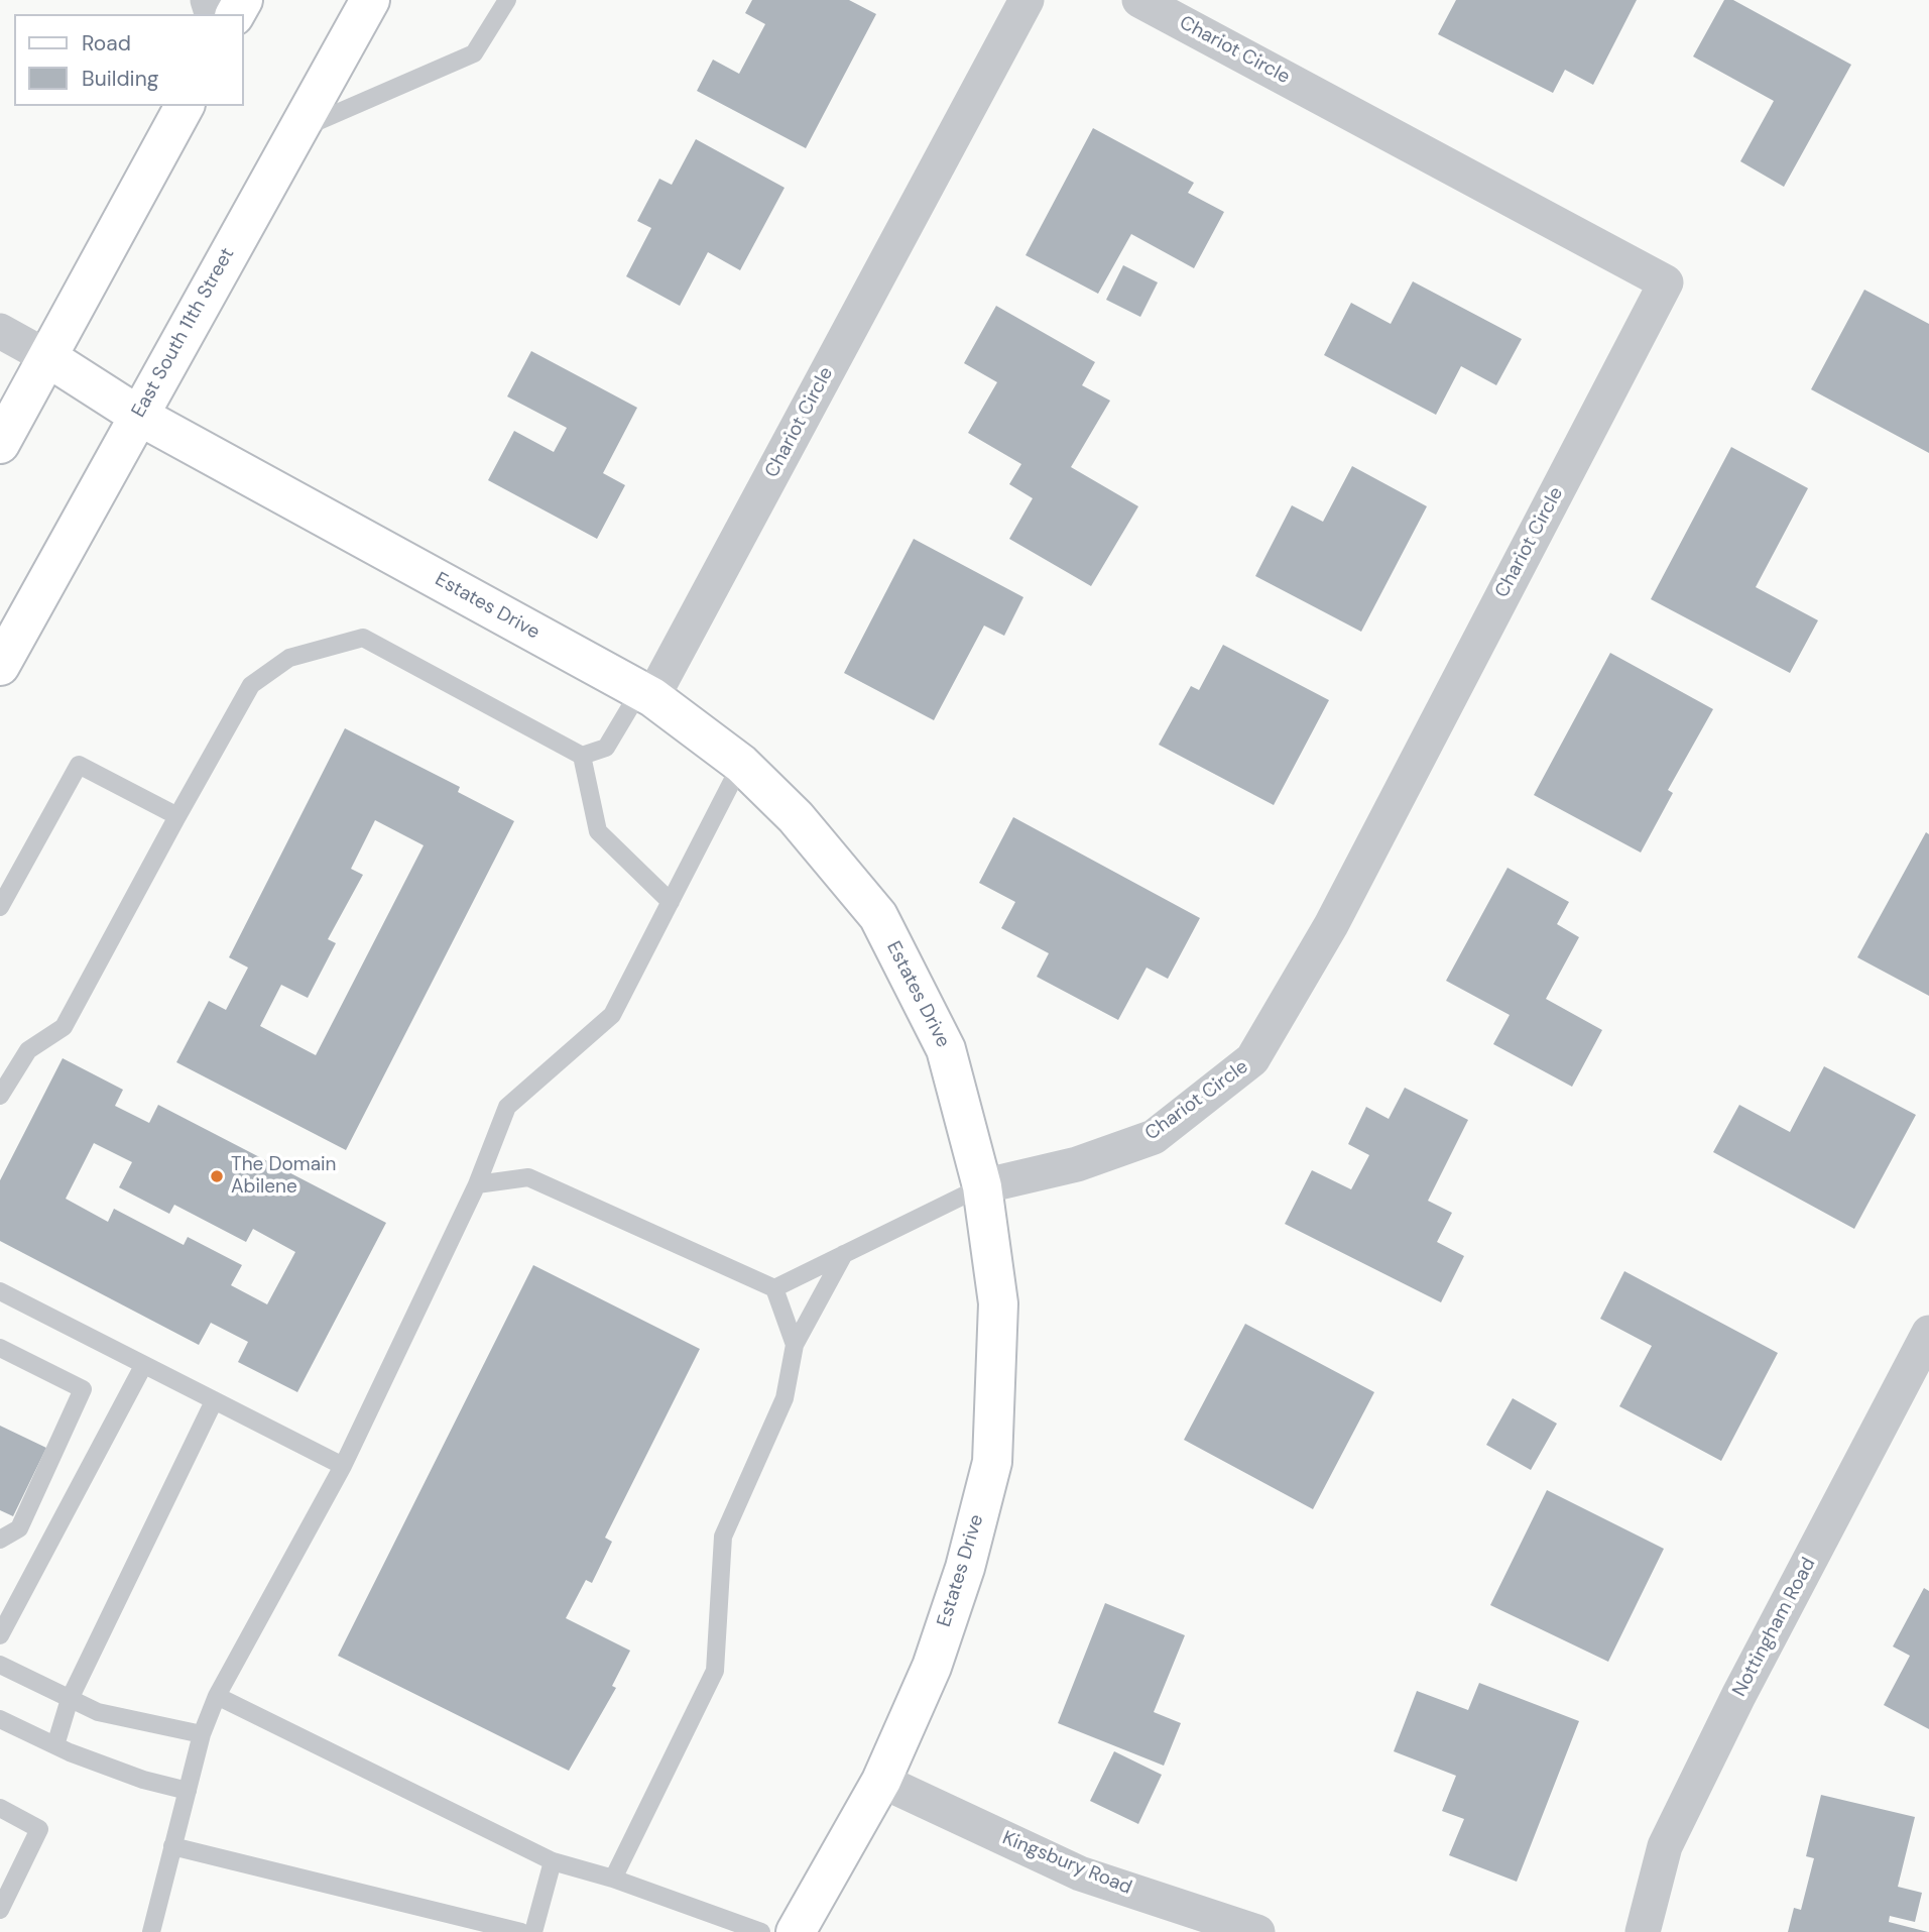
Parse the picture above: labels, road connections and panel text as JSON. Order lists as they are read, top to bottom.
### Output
{
  "streets": {
    "street": [
      "Chariot Circle",
      "East South 11th Street",
      "Estates Drive",
      "Nottingham Road",
      "Kingsbury Road"
    ]
  },
  "crossings": [
    ["Chariot Circle", "Estates Drive"],
    ["East South 11th Street", "Estates Drive"],
    ["Estates Drive", "Kingsbury Road"]
  ],
  "places": ["The Domain Abilene"],
  "legend": ["Road", "Building"]
}
